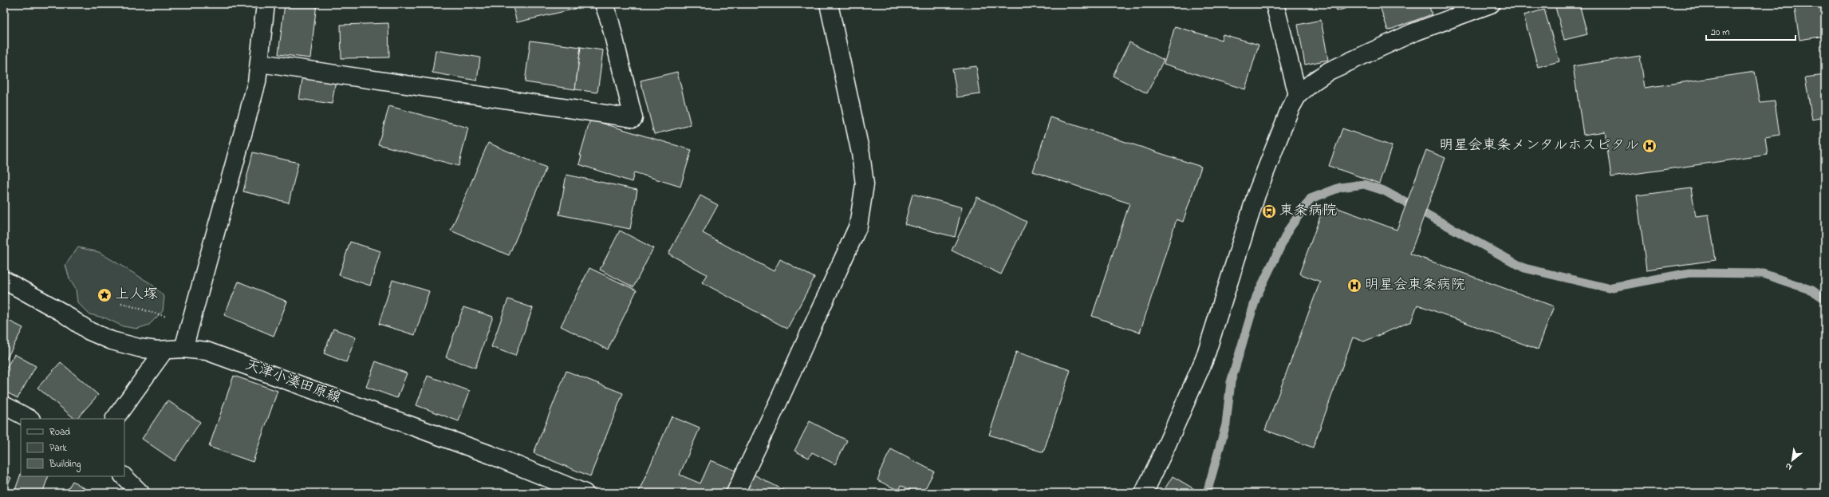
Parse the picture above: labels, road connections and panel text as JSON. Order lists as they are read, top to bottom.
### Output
{
  "streets": {
    "street": ["天津小湊田原線"]
  },
  "places": {
    "hospital": ["明星会東条メンタルホスピタル", "明星会東条病院"],
    "bus stop": ["東条病院"],
    "place": ["上人塚"]
  },
  "legend": ["Road", "Park", "Building"],
  "scale_bar": "20 m",
  "north": "bottom left"
}
